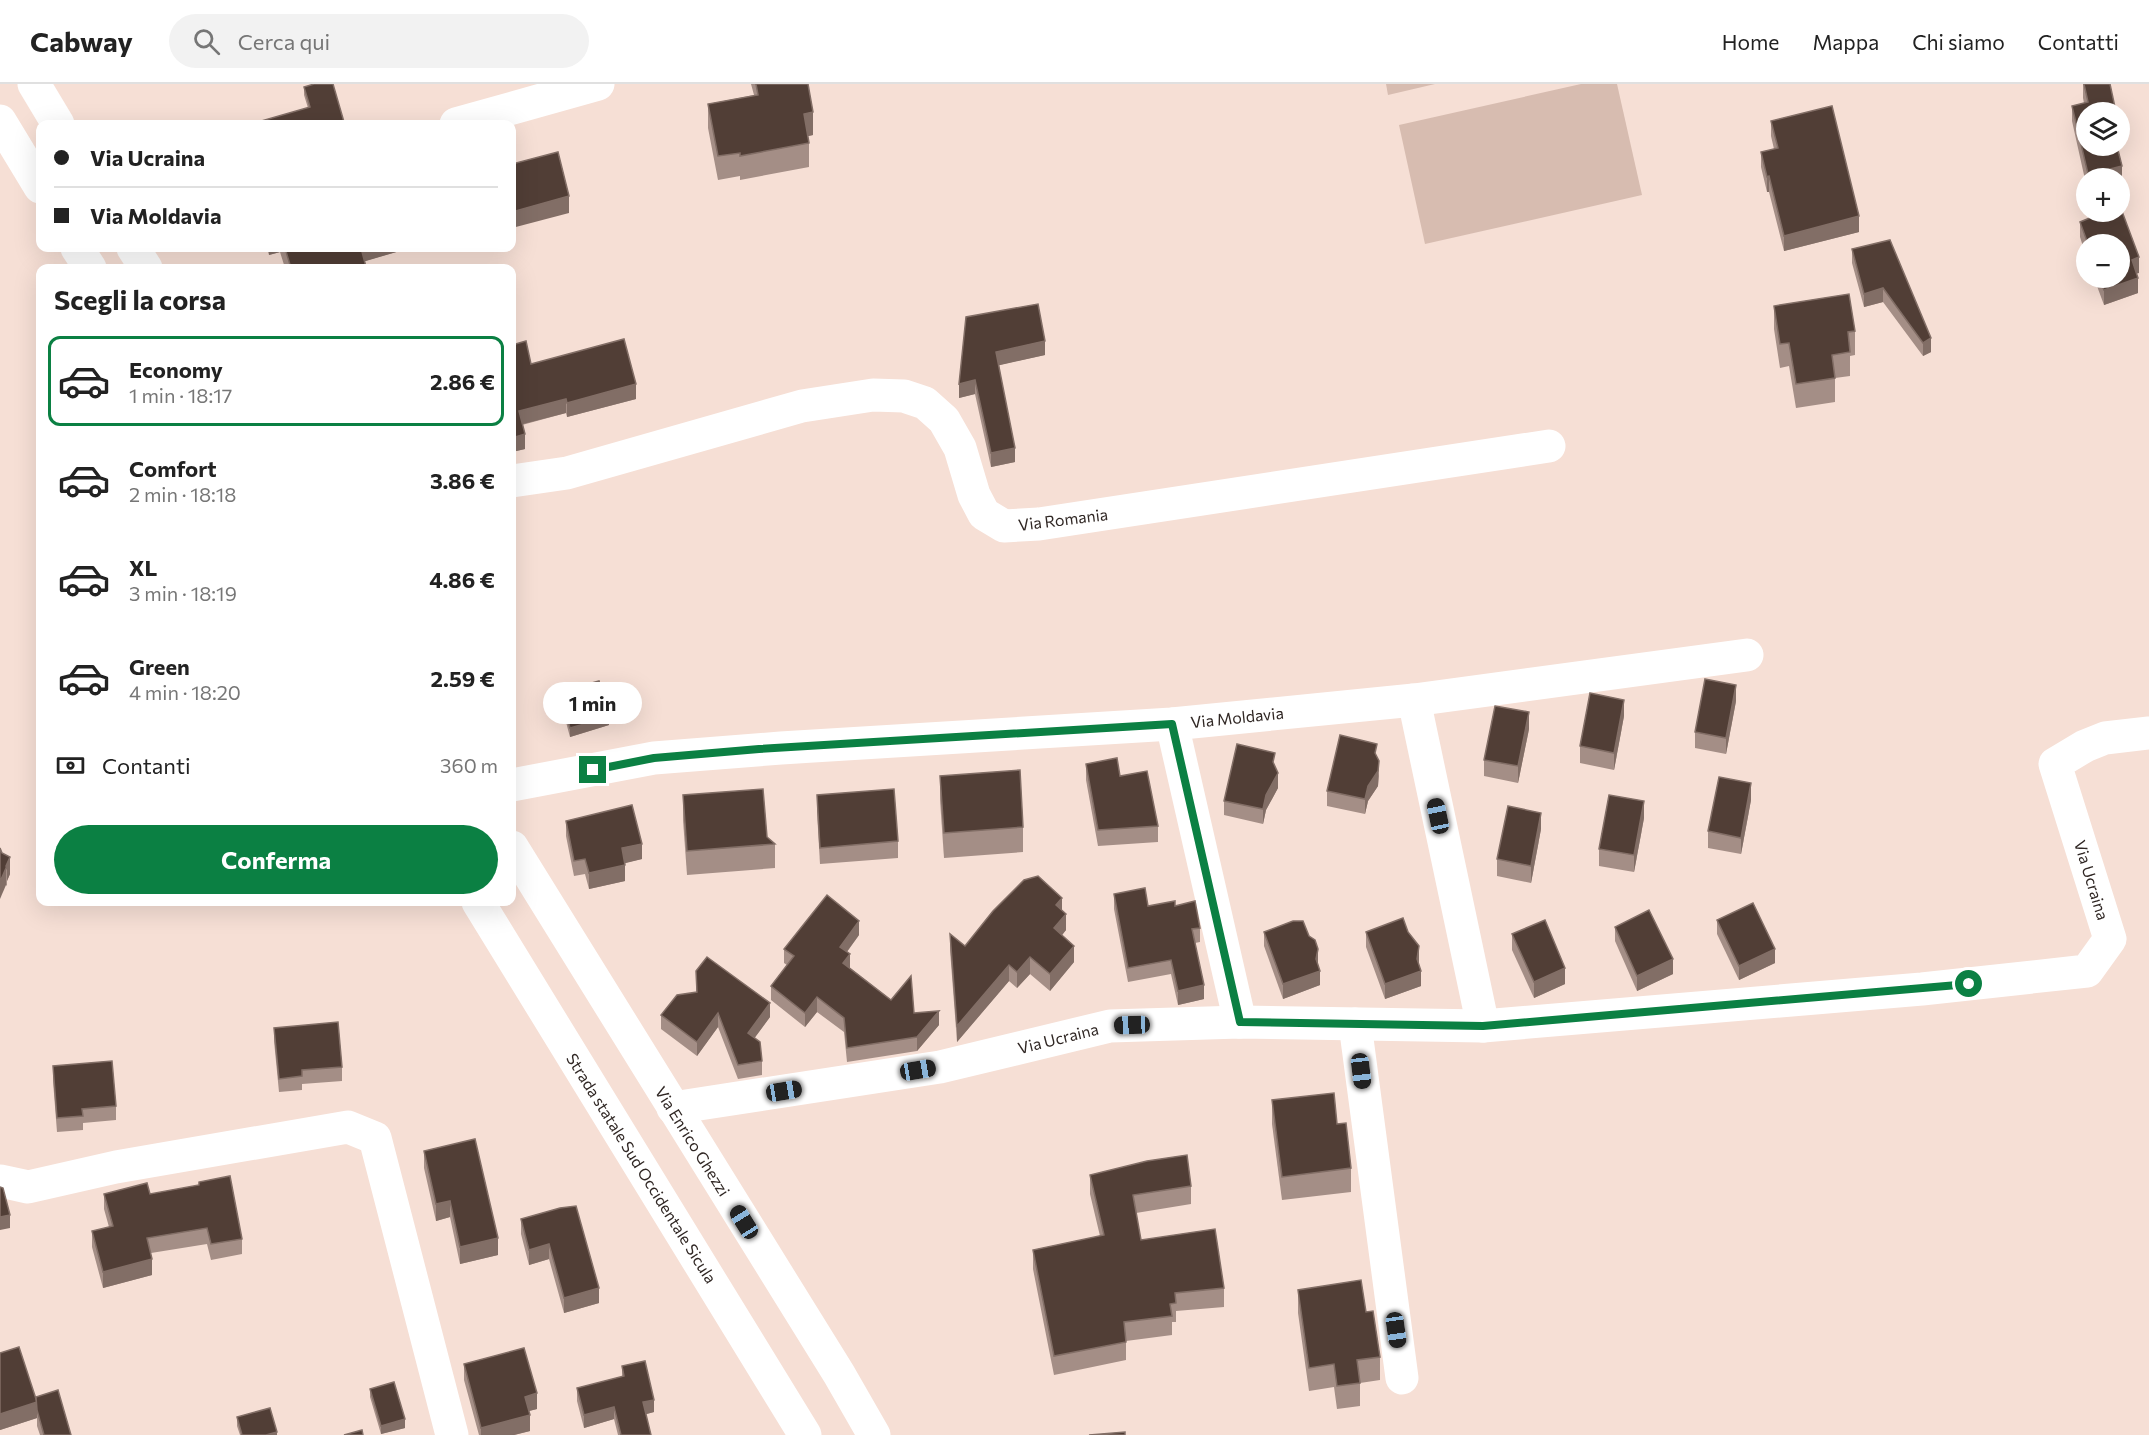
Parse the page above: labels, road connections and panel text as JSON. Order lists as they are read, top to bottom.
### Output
{
  "streets": {
    "street": [
      "Via Romania",
      "Via Moldavia",
      "Via Ucraina",
      "Via Enrico Ghezzi",
      "Strada statale Sud Occidentale Sicula"
    ]
  },
  "crossings": [
    ["Via Ucraina", "Via Enrico Ghezzi"]
  ],
  "page": {
    "header": "Cabway",
    "search": "Cerca qui",
    "nav": [
      "Home",
      "Mappa",
      "Chi siamo",
      "Contatti"
    ],
    "map_buttons": ["+", "−"],
    "banner": ["Via Ucraina", "Via Moldavia"],
    "heading": "Scegli la corsa",
    "list": [
      {
        "name": "Economy",
        "note": "1 min · 18:17",
        "value": "2.86 €"
      },
      {
        "name": "Comfort",
        "note": "2 min · 18:18",
        "value": "3.86 €"
      },
      {
        "name": "XL",
        "note": "3 min · 18:19",
        "value": "4.86 €"
      },
      {
        "name": "Green",
        "note": "4 min · 18:20",
        "value": "2.59 €"
      }
    ],
    "bubble": "1 min",
    "pay": ["Contanti", "360 m"],
    "buttons": "Conferma"
  }
}
